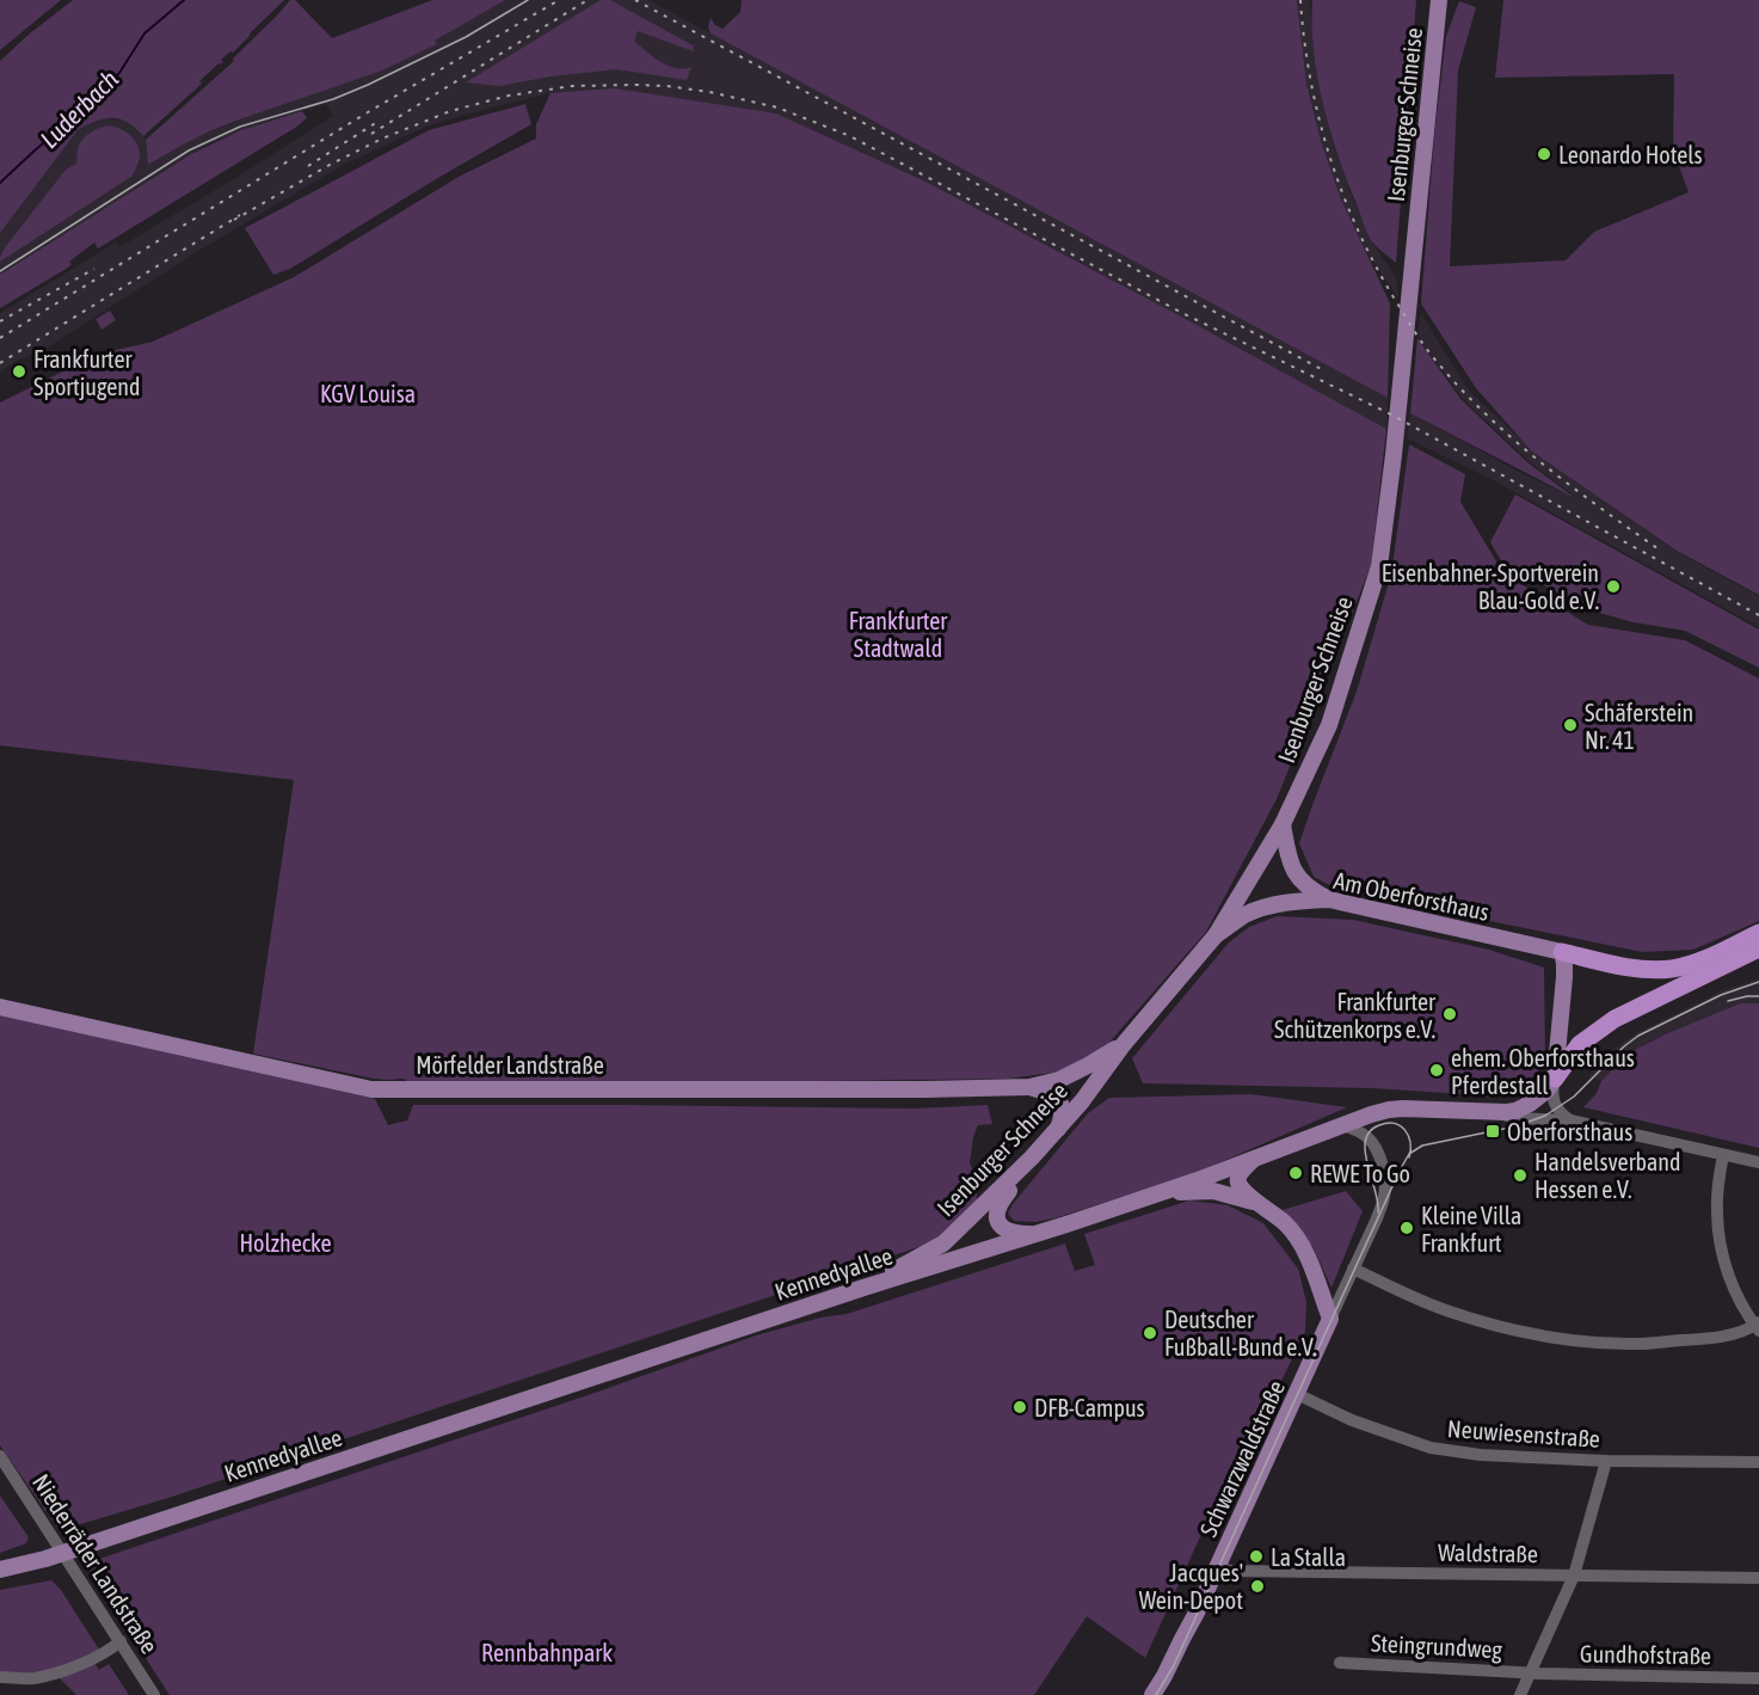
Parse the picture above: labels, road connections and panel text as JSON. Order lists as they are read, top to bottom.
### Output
{
  "streets": {
    "main road": [
      "Isenburger Schneise",
      "Am Oberforsthaus",
      "Mörfelder Landstraße",
      "Kennedyallee",
      "Schwarzwaldstraße"
    ],
    "street": [
      "Neuwiesenstraße",
      "Waldstraße",
      "Niederräder Landstraße",
      "Steingrundweg",
      "Gundhofstraße"
    ]
  },
  "crossings": [
    ["Isenburger Schneise", "Am Oberforsthaus"],
    ["Isenburger Schneise", "Mörfelder Landstraße"],
    ["Isenburger Schneise", "Kennedyallee"],
    ["Kennedyallee", "Schwarzwaldstraße"],
    ["Kennedyallee", "Niederräder Landstraße"],
    ["Neuwiesenstraße", "Schwarzwaldstraße"],
    ["Schwarzwaldstraße", "Waldstraße"],
    ["Steingrundweg", "Gundhofstraße"]
  ],
  "water": ["Luderbach"],
  "parks": [
    "KGV Louisa",
    "Frankfurter Stadtwald",
    "Holzhecke",
    "Rennbahnpark"
  ],
  "places": {
    "other": [
      "Leonardo Hotels",
      "Frankfurter Sportjugend",
      "Eisenbahner-Sportverein Blau-Gold e.V.",
      "Schäferstein Nr. 41",
      "Frankfurter Schützenkorps e.V.",
      "ehem. Oberforsthaus Pferdestall",
      "REWE To Go",
      "Handelsverband Hessen e.V.",
      "Kleine Villa Frankfurt",
      "Deutscher Fußball-Bund e.V.",
      "DFB-Campus",
      "La Stalla",
      "Jacques' Wein-Depot"
    ],
    "transit": ["Oberforsthaus"]
  }
}
